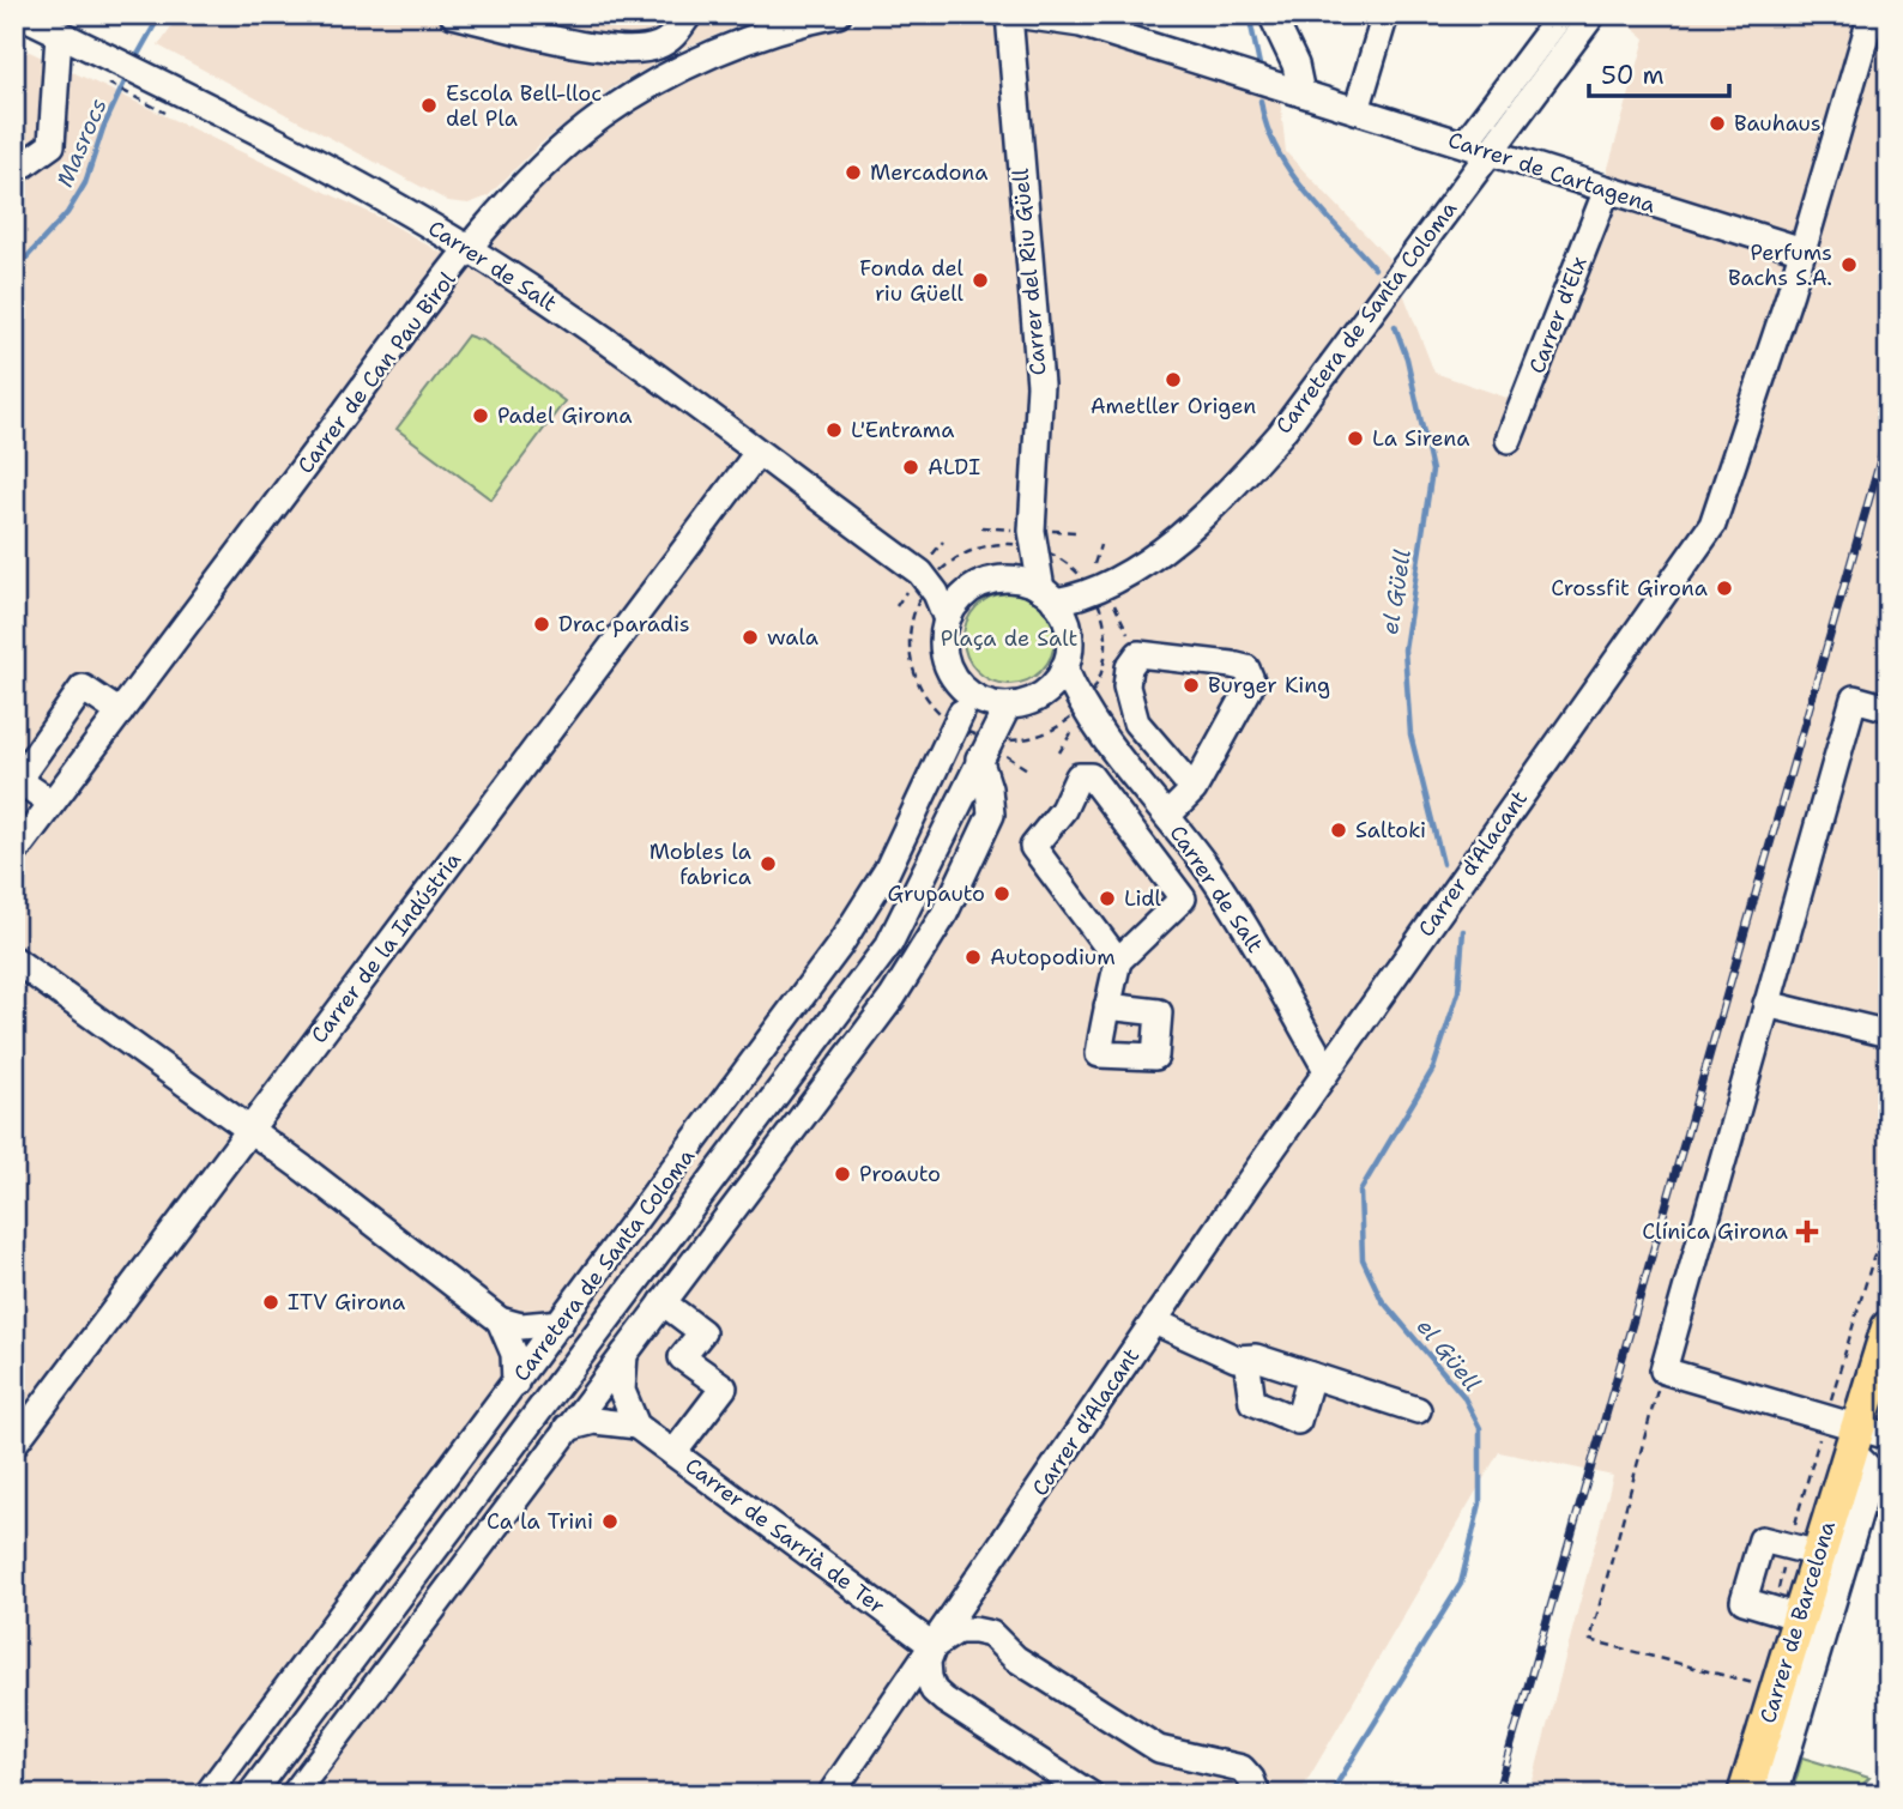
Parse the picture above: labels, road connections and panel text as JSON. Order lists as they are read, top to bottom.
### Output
{
  "streets": {
    "main road": ["Carrer de Barcelona"],
    "street": [
      "Carrer de Cartagena",
      "Carrer de Salt",
      "Carrer del Riu Güell",
      "Carrer d'Elx",
      "Carretera de Santa Coloma",
      "Carrer de Can Pau Birol",
      "Carrer d'Alacant",
      "Carrer de la Indústria",
      "Carrer de Sarrià de Ter"
    ]
  },
  "crossings": [
    ["Carrer de Cartagena", "Carrer d'Elx"],
    ["Carrer de Cartagena", "Carretera de Santa Coloma"],
    ["Carrer de Cartagena", "Carrer d'Alacant"],
    ["Carrer de Salt", "Carrer del Riu Güell"],
    ["Carrer de Salt", "Carretera de Santa Coloma"],
    ["Carrer de Salt", "Carrer de Can Pau Birol"],
    ["Carrer de Salt", "Carrer d'Alacant"],
    ["Carrer de Salt", "Carrer de la Indústria"],
    ["Carrer del Riu Güell", "Carretera de Santa Coloma"],
    ["Carrer d'Alacant", "Carrer de Sarrià de Ter"]
  ],
  "water": ["Masrocs", "el Güell"],
  "parks": ["Plaça de Salt"],
  "places": {
    "other": [
      "Escola Bell-lloc del Pla",
      "Bauhaus",
      "Mercadona",
      "Perfums Bachs S.A.",
      "Fonda del riu Güell",
      "Ametller Origen",
      "Padel Girona",
      "L'Entrama",
      "La Sirena",
      "ALDI",
      "Crossfit Girona",
      "Drac paradis",
      "wala",
      "Burger King",
      "Saltoki",
      "Mobles la fabrica",
      "Grupauto",
      "Lidl",
      "Autopodium",
      "Proauto",
      "ITV Girona",
      "Ca la Trini"
    ],
    "health": ["Clínica Girona"]
  },
  "scale_bar": "50 m"
}
